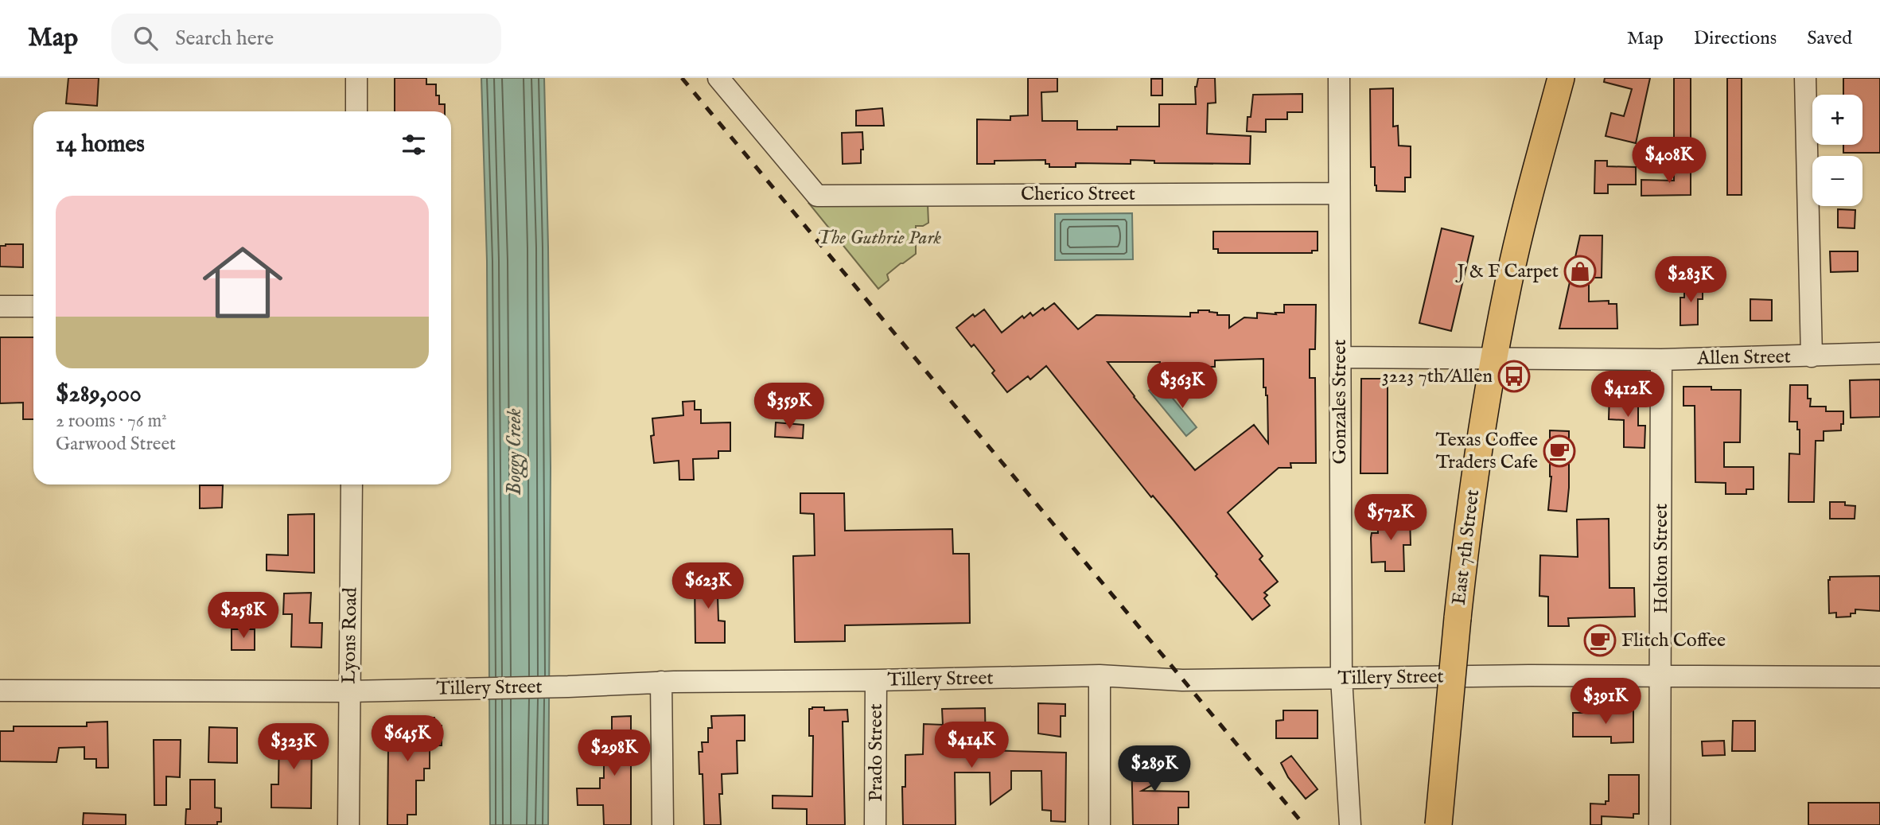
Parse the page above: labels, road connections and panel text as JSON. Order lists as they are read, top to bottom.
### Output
{
  "streets": {
    "main road": ["East 7th Street"],
    "street": [
      "Cherico Street",
      "Allen Street",
      "Gonzales Street",
      "Holton Street",
      "Lyons Road",
      "Tillery Street",
      "Prado Street"
    ]
  },
  "crossings": [
    ["Cherico Street", "Gonzales Street"],
    ["Allen Street", "Gonzales Street"],
    ["Allen Street", "East 7th Street"],
    ["Allen Street", "Holton Street"],
    ["Gonzales Street", "Tillery Street"],
    ["Holton Street", "Tillery Street"],
    ["Lyons Road", "Tillery Street"],
    ["Tillery Street", "Prado Street"]
  ],
  "water": ["Boggy Creek"],
  "parks": ["The Guthrie Park"],
  "places": {
    "shop": ["J & F Carpet"],
    "bus stop": ["3223 7th/Allen"],
    "cafe": ["Texas Coffee Traders Cafe", "Flitch Coffee"]
  },
  "page": {
    "header": "Map",
    "search": "Search here",
    "nav": ["Map", "Directions", "Saved"],
    "map_buttons": ["+", "−"],
    "heading": "14 homes",
    "price": [
      "$408K",
      "$283K",
      "$363K",
      "$412K",
      "$359K",
      "$572K",
      "$623K",
      "$258K",
      "$391K",
      "$645K",
      "$414K",
      "$323K",
      "$298K",
      "$289K"
    ],
    "list": [
      {
        "name": "$289,000",
        "note": "2 rooms · 76 m² · Garwood Street"
      }
    ]
  }
}
